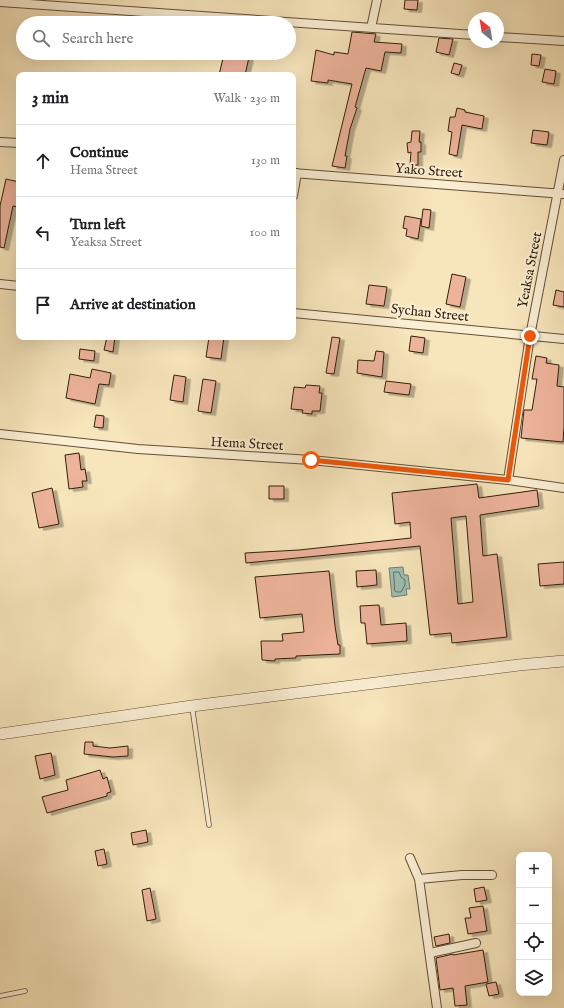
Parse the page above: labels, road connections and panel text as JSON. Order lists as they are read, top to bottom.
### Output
{
  "streets": {
    "street": [
      "Yako Street",
      "Yeaksa Street",
      "Sychan Street",
      "Hema Street"
    ]
  },
  "crossings": [
    ["Yako Street", "Yeaksa Street"],
    ["Yeaksa Street", "Sychan Street"],
    ["Yeaksa Street", "Hema Street"]
  ],
  "north": "top left",
  "page": {
    "search": "Search here",
    "heading": ["3 min", "Walk · 230 m"],
    "list": [
      ["Continue", "Hema Street", "130 m"],
      ["Turn left", "Yeaksa Street", "100 m"],
      "Arrive at destination"
    ],
    "map_buttons": ["+", "−"]
  }
}
